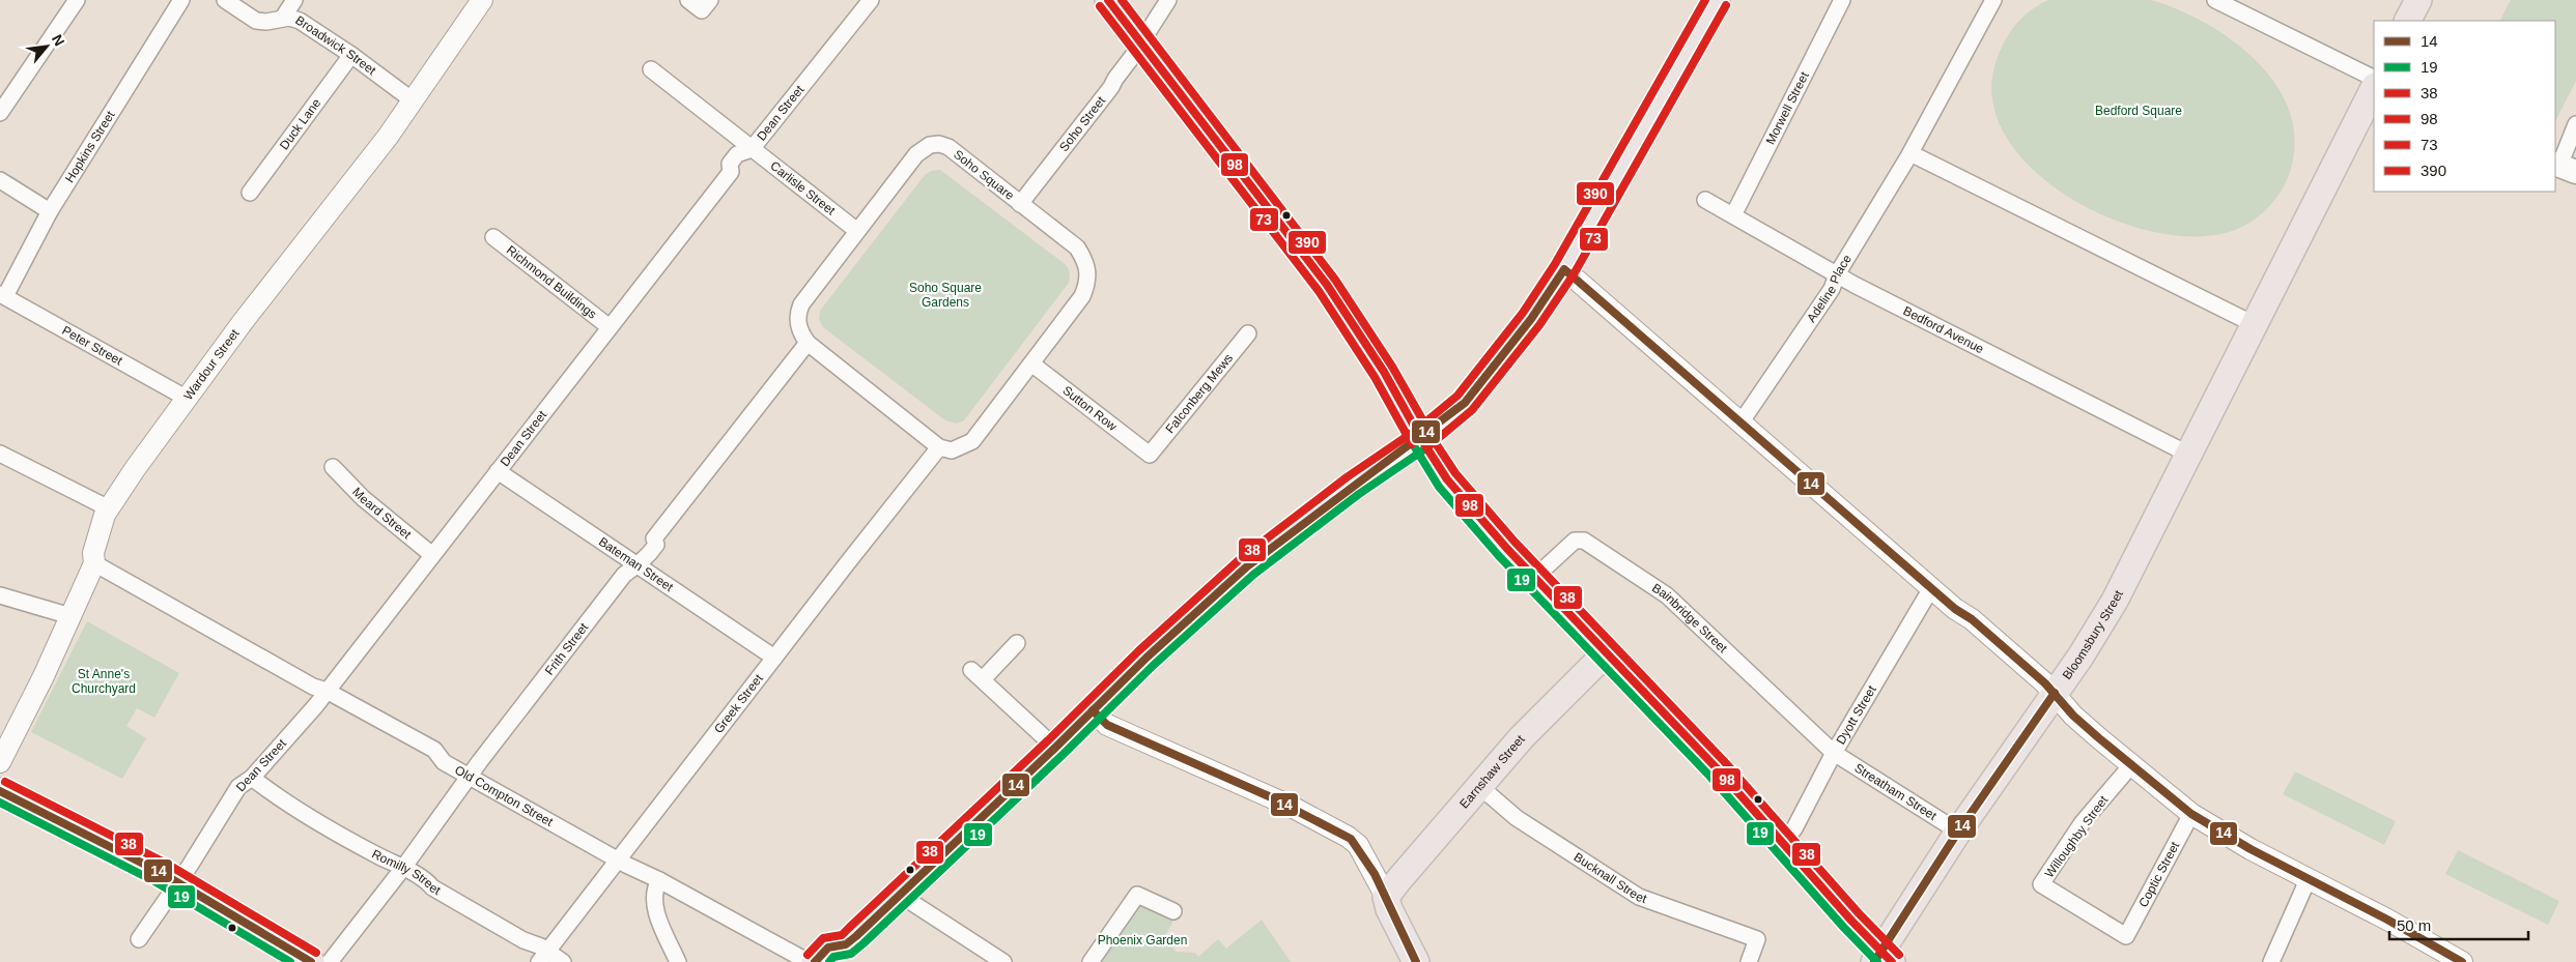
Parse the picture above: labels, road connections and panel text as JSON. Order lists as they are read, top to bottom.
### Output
{
  "streets": {
    "main road": ["Bloomsbury Street", "Earnshaw Street"],
    "street": [
      "Broadwick Street",
      "Morwell Street",
      "Dean Street",
      "Duck Lane",
      "Soho Street",
      "Hopkins Street",
      "Soho Square",
      "Carlisle Street",
      "Richmond Buildings",
      "Adeline Place",
      "Bedford Avenue",
      "Peter Street",
      "Wardour Street",
      "Falconberg Mews",
      "Sutton Row",
      "Meard Street",
      "Bateman Street",
      "Bainbridge Street",
      "Frith Street",
      "Greek Street",
      "Dyott Street",
      "Streatham Street",
      "Old Compton Street",
      "Willoughby Street",
      "Romilly Street",
      "Coptic Street",
      "Bucknall Street"
    ]
  },
  "crossings": [
    ["Broadwick Street", "Duck Lane"],
    ["Broadwick Street", "Wardour Street"],
    ["Morwell Street", "Bedford Avenue"],
    ["Dean Street", "Carlisle Street"],
    ["Dean Street", "Richmond Buildings"],
    ["Dean Street", "Meard Street"],
    ["Dean Street", "Bateman Street"],
    ["Dean Street", "Old Compton Street"],
    ["Dean Street", "Romilly Street"],
    ["Soho Street", "Soho Square"],
    ["Hopkins Street", "Peter Street"],
    ["Soho Square", "Carlisle Street"],
    ["Soho Square", "Sutton Row"],
    ["Soho Square", "Frith Street"],
    ["Soho Square", "Greek Street"],
    ["Adeline Place", "Bedford Avenue"],
    ["Bedford Avenue", "Bloomsbury Street"],
    ["Peter Street", "Wardour Street"],
    ["Wardour Street", "Old Compton Street"],
    ["Falconberg Mews", "Sutton Row"],
    ["Bateman Street", "Frith Street"],
    ["Bateman Street", "Greek Street"],
    ["Bainbridge Street", "Dyott Street"],
    ["Bainbridge Street", "Streatham Street"],
    ["Bloomsbury Street", "Streatham Street"],
    ["Frith Street", "Old Compton Street"],
    ["Frith Street", "Romilly Street"],
    ["Greek Street", "Old Compton Street"],
    ["Greek Street", "Romilly Street"],
    ["Dyott Street", "Streatham Street"],
    ["Earnshaw Street", "Bucknall Street"],
    ["Willoughby Street", "Coptic Street"]
  ],
  "parks": [
    "Bedford Square",
    "Soho Square Gardens",
    "St Anne's Churchyard",
    "Phoenix Garden"
  ],
  "lines": [
    "transit line 98",
    "transit line 390",
    "transit line 73",
    "transit line 14",
    "transit line 38",
    "transit line 19"
  ],
  "legend": [
    "14",
    "19",
    "38",
    "98",
    "73",
    "390"
  ],
  "scale_bar": "50 m",
  "north": "top right"
}
